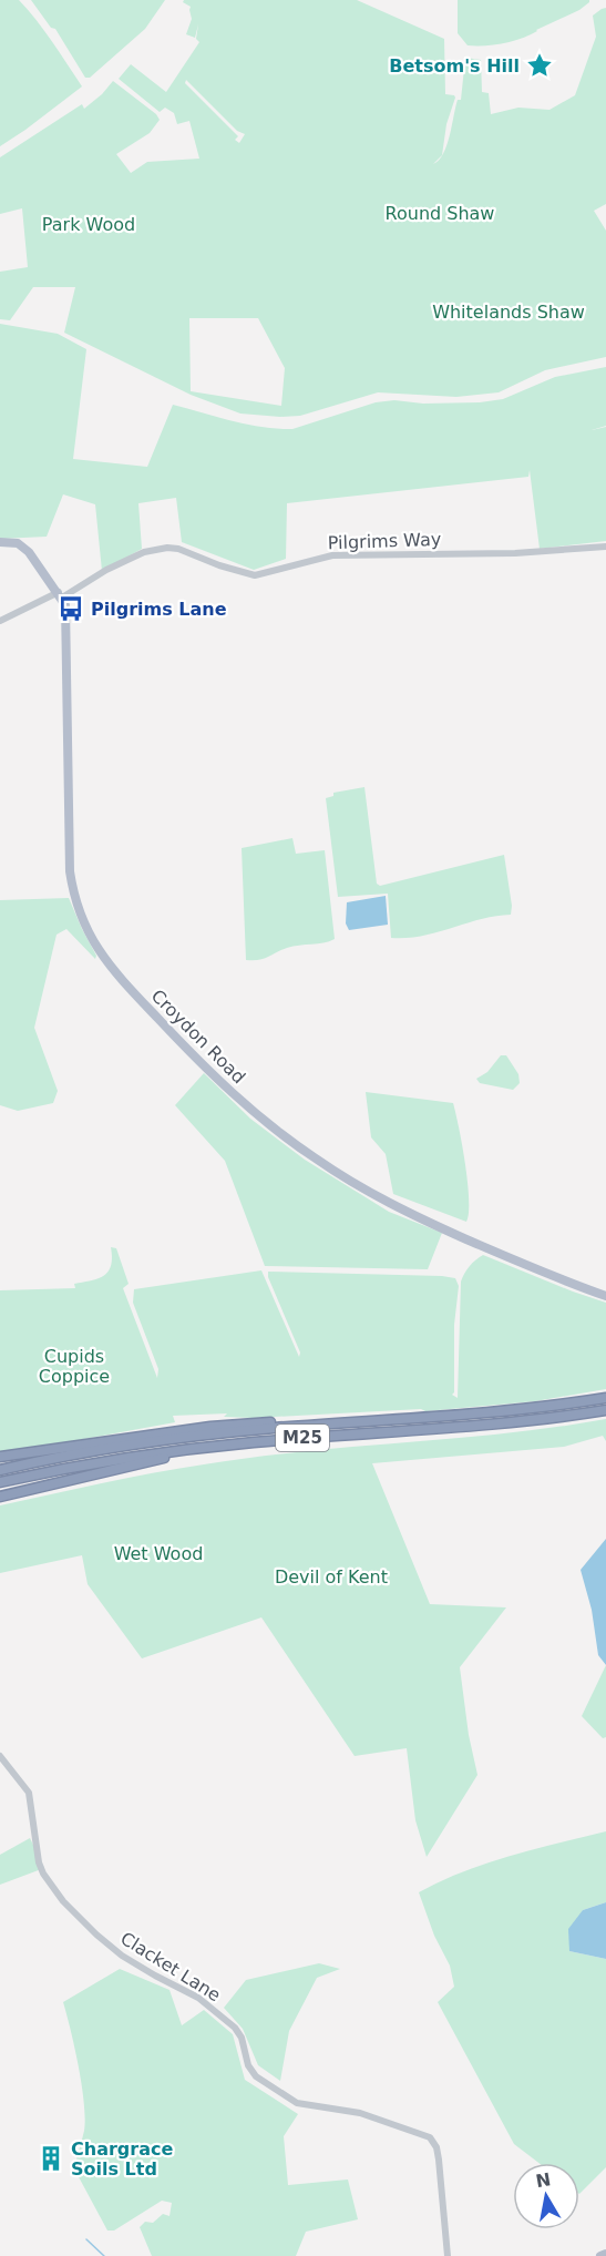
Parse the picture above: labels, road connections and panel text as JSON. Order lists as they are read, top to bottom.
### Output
{
  "streets": {
    "highway": ["M25"],
    "main road": ["Croydon Road"],
    "street": ["Pilgrims Way", "Clacket Lane"]
  },
  "crossings": [
    ["Pilgrims Way", "Croydon Road"]
  ],
  "parks": [
    "Round Shaw",
    "Park Wood",
    "Whitelands Shaw",
    "Cupids Coppice",
    "Wet Wood",
    "Devil of Kent"
  ],
  "places": {
    "place": ["Betsom's Hill"],
    "bus stop": ["Pilgrims Lane"],
    "building": ["Chargrace Soils Ltd"]
  },
  "north": "top"
}
